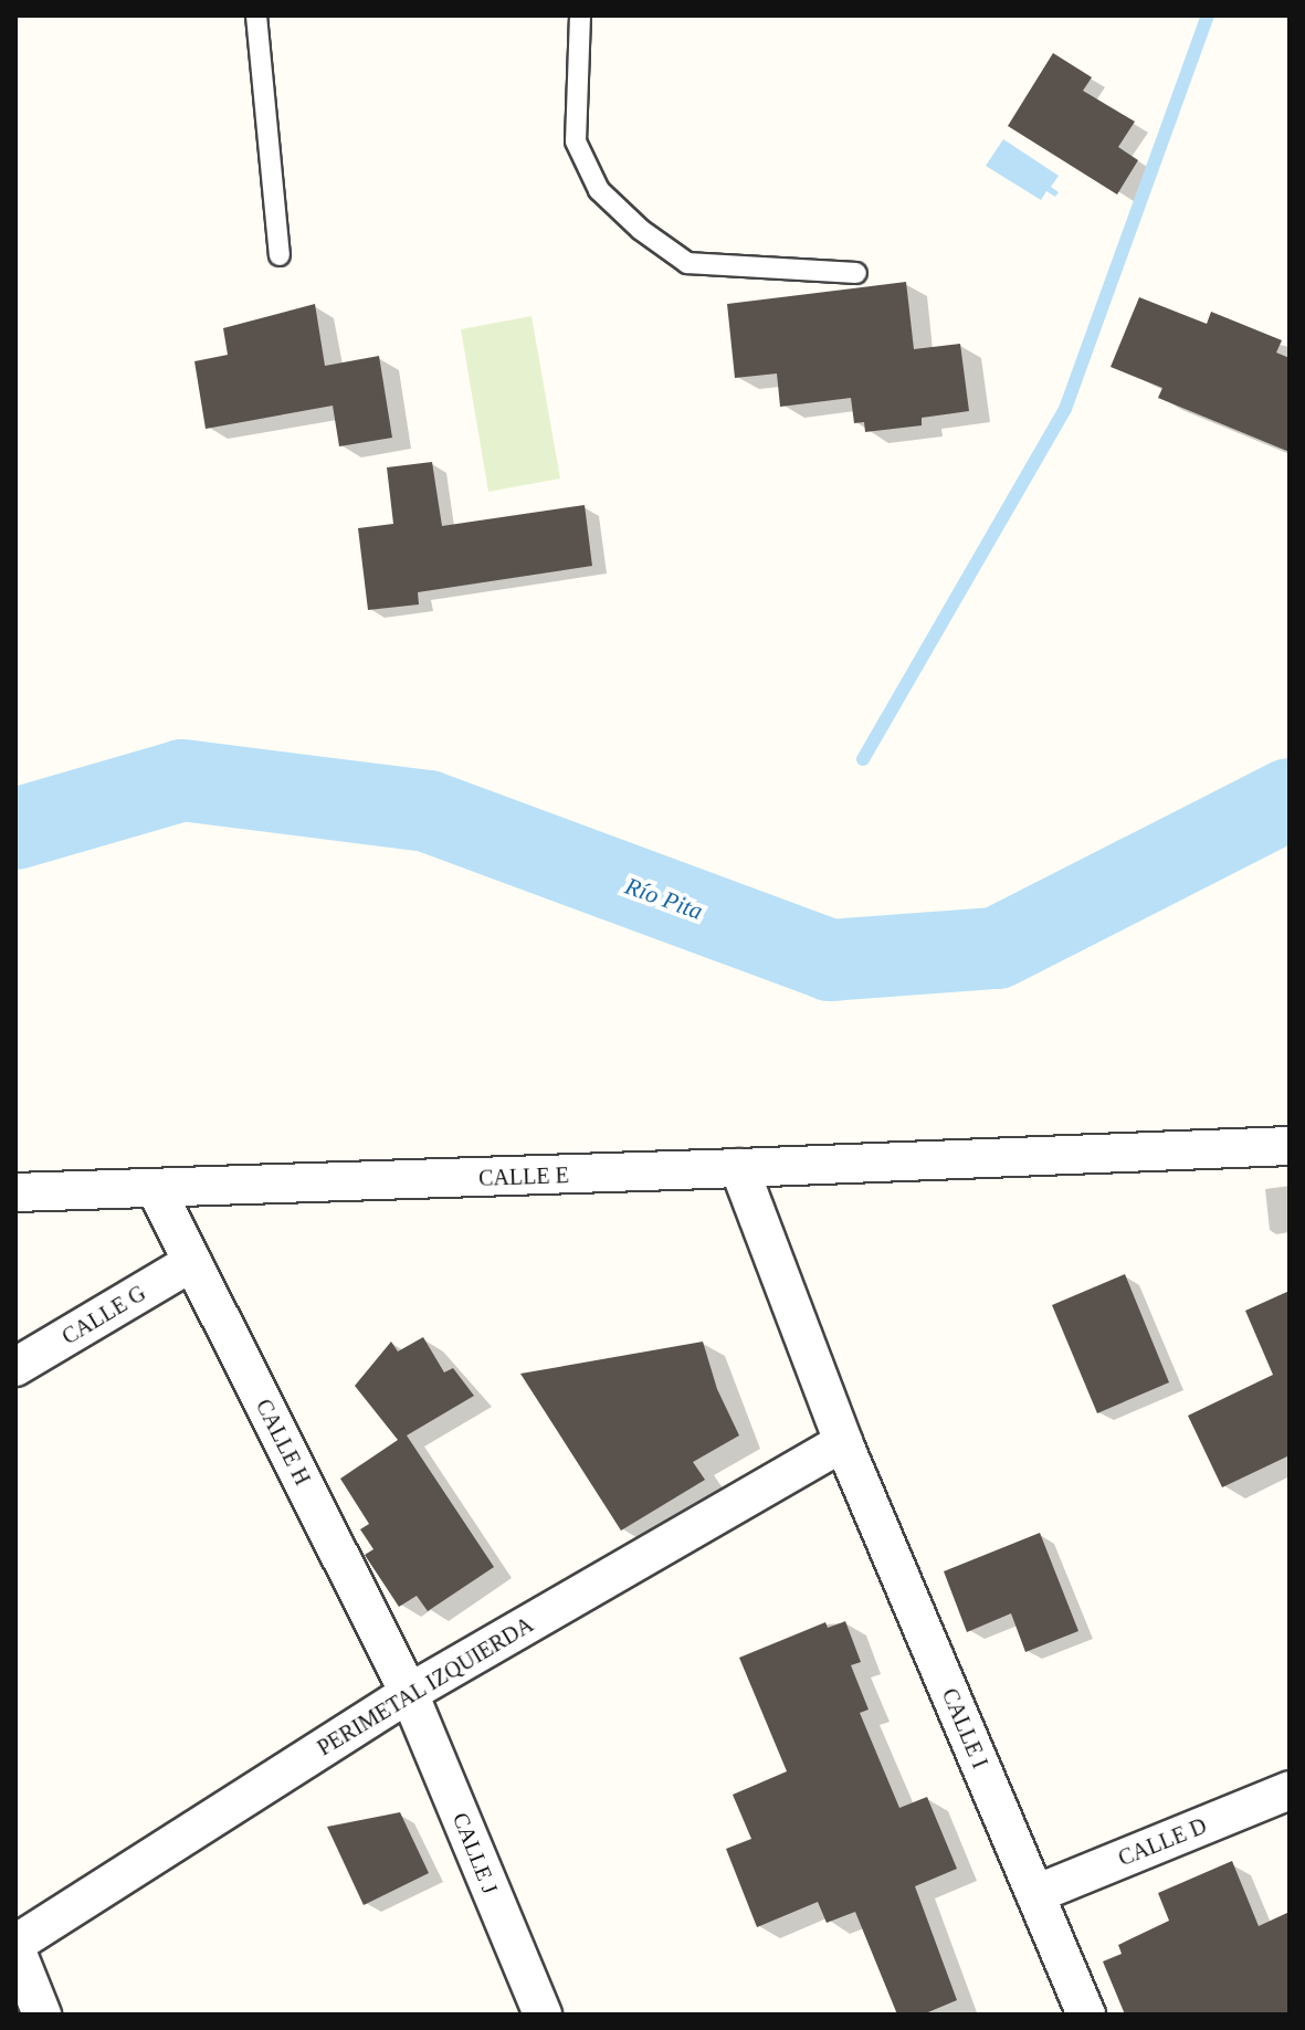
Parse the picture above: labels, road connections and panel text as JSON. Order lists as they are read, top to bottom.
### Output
{
  "streets": {
    "street": [
      "CALLE E",
      "CALLE G",
      "CALLE H",
      "PERIMETAL IZQUIERDA",
      "CALLE I",
      "CALLE D",
      "CALLE J"
    ]
  },
  "crossings": [
    ["CALLE E", "CALLE H"],
    ["CALLE G", "CALLE H"],
    ["CALLE H", "PERIMETAL IZQUIERDA"],
    ["CALLE H", "CALLE J"],
    ["PERIMETAL IZQUIERDA", "CALLE I"],
    ["PERIMETAL IZQUIERDA", "CALLE J"],
    ["CALLE I", "CALLE D"]
  ],
  "water": ["Río Pita"]
}
